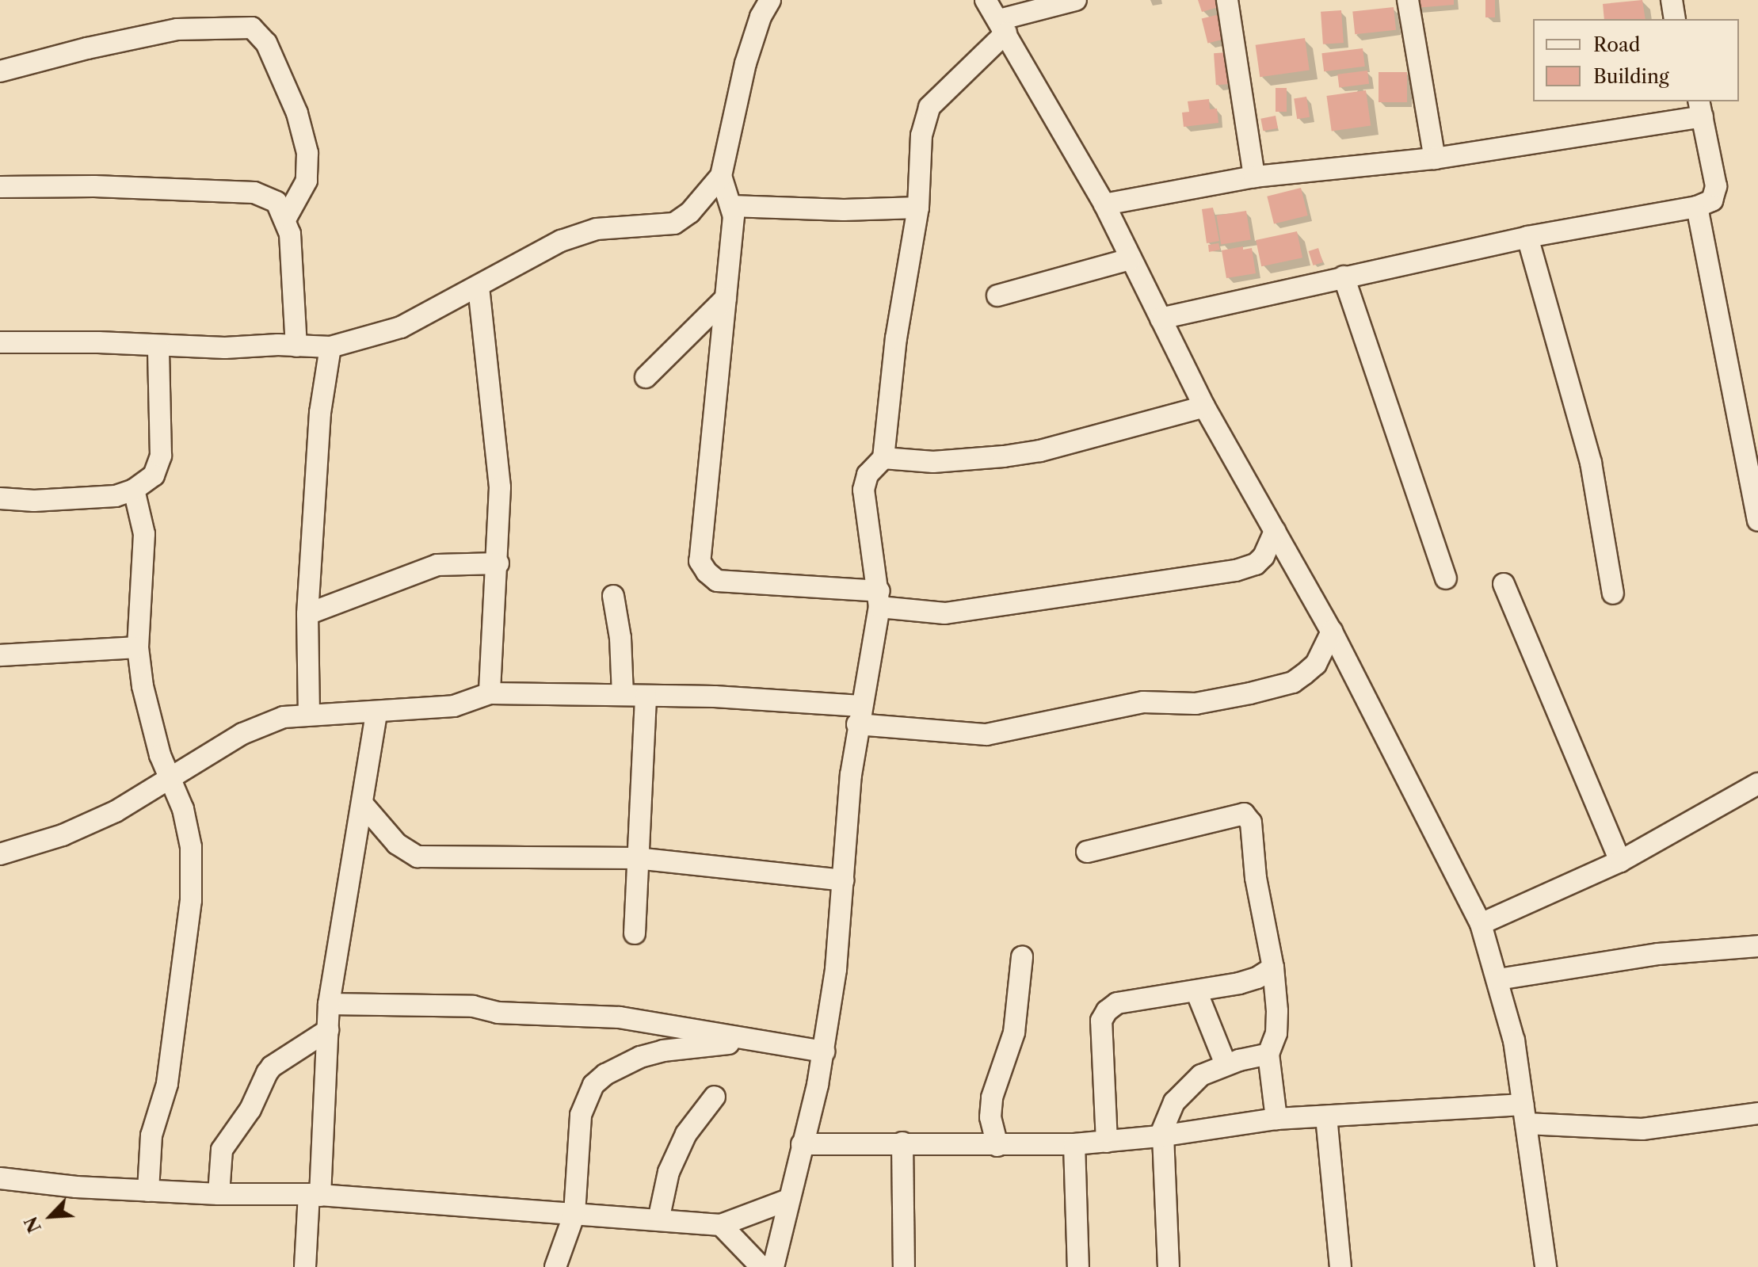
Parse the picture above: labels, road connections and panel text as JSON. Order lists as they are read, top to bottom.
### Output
{
  "legend": ["Road", "Building"],
  "north": "bottom left"
}
